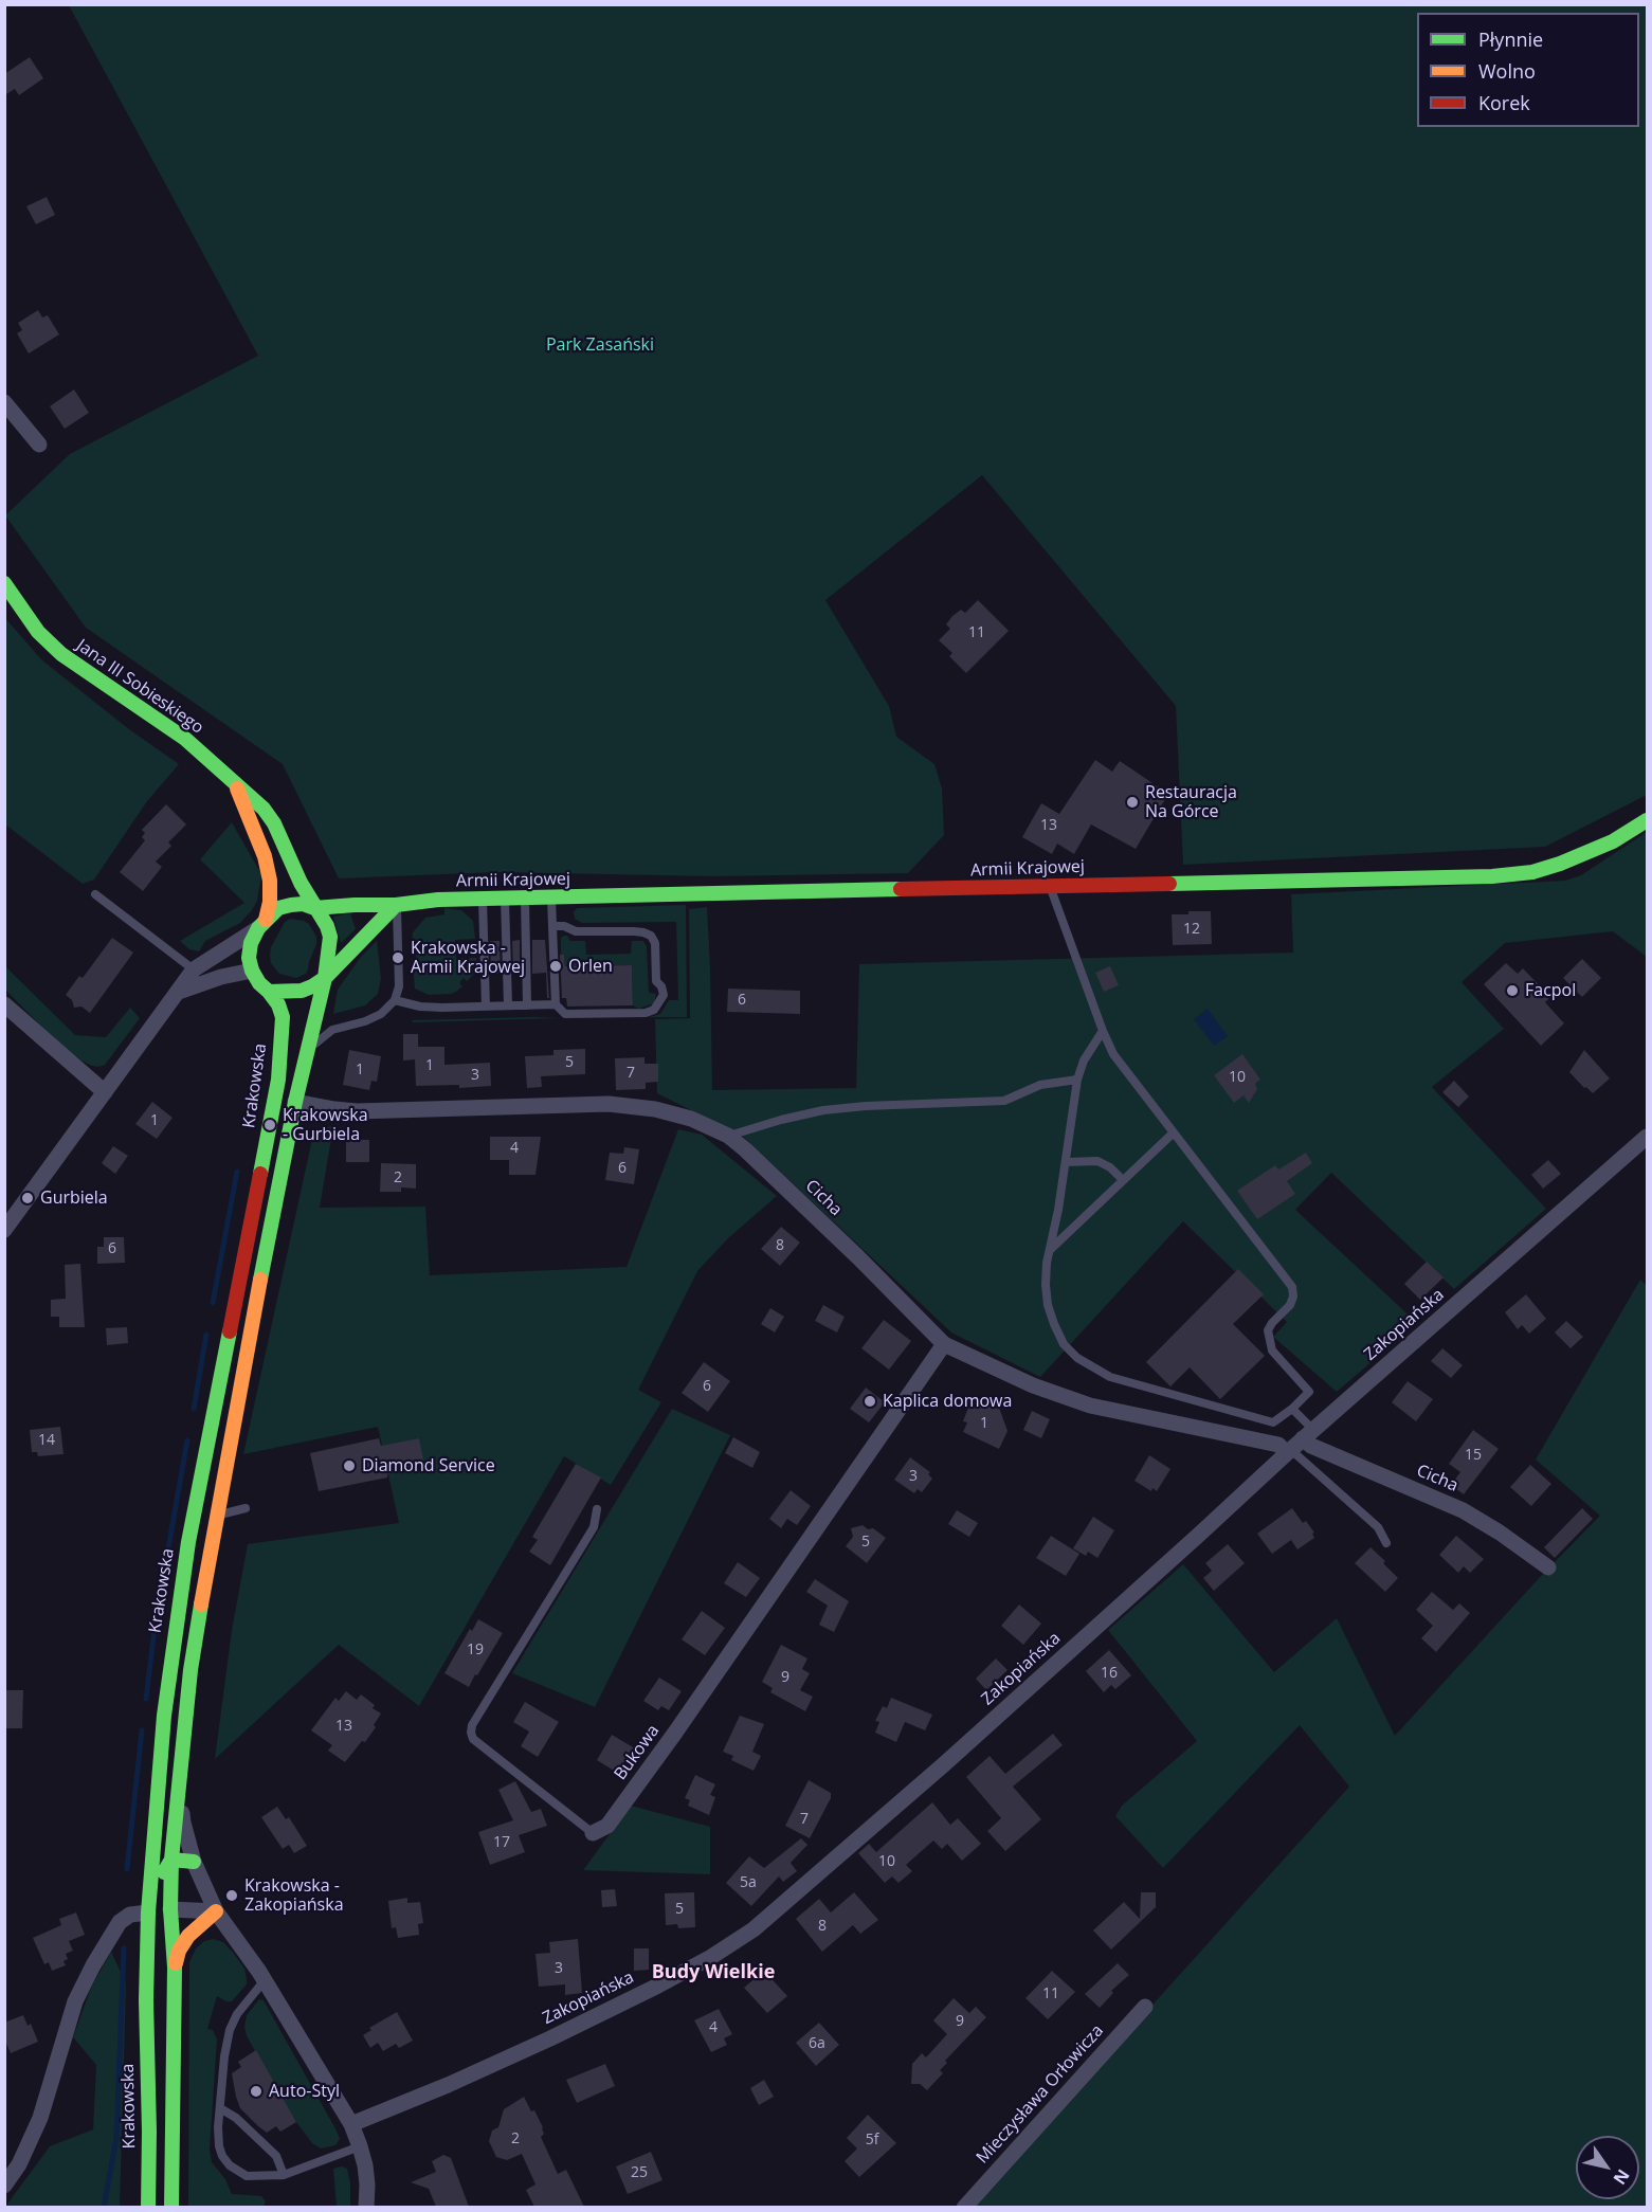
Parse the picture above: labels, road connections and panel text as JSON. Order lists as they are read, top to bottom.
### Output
{
  "streets": {
    "main road": ["Jana III Sobieskiego", "Armii Krajowej", "Krakowska"],
    "street": [
      "Cicha",
      "Zakopiańska",
      "Bukowa",
      "Mieczysława Orłowicza"
    ]
  },
  "crossings": [
    ["Jana III Sobieskiego", "Armii Krajowej"],
    ["Jana III Sobieskiego", "Krakowska"],
    ["Armii Krajowej", "Krakowska"],
    ["Cicha", "Zakopiańska"],
    ["Cicha", "Bukowa"]
  ],
  "districts": ["Budy Wielkie"],
  "parks": ["Park Zasański"],
  "places": [
    "Restauracja Na Górce",
    "Krakowska - Armii Krajowej",
    "Orlen",
    "Facpol",
    "Krakowska - Gurbiela",
    "Gurbiela",
    "Kaplica domowa",
    "Diamond Service",
    "Krakowska - Zakopiańska",
    "Auto-Styl"
  ],
  "house_numbers": [
    "11",
    "13",
    "12",
    "6",
    "5",
    "1",
    "1",
    "7",
    "3",
    "10",
    "1",
    "4",
    "6",
    "2",
    "8",
    "6",
    "6",
    "1",
    "14",
    "15",
    "3",
    "5",
    "19",
    "16",
    "9",
    "13",
    "7",
    "17",
    "10",
    "5a",
    "5",
    "8",
    "3",
    "11",
    "9",
    "4",
    "6a",
    "2",
    "5f",
    "25"
  ],
  "legend": ["Płynnie", "Wolno", "Korek"],
  "north": "bottom right"
}
